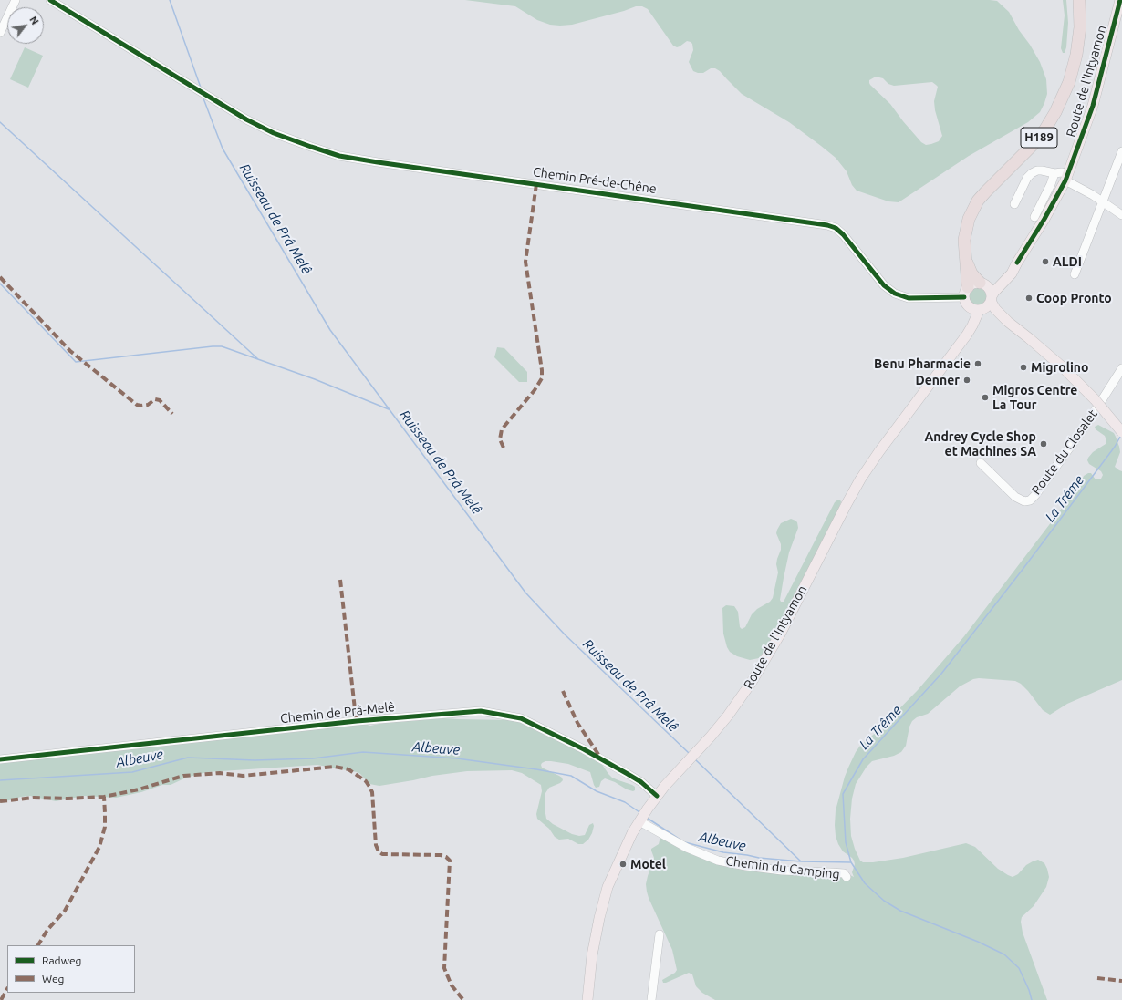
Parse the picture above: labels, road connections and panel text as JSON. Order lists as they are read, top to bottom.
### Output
{
  "streets": {
    "highway": ["H189"],
    "main road": ["Route de l'Intyamon"],
    "street": [
      "Chemin Pré-de-Chêne",
      "Route du Closalet",
      "Chemin de Prâ-Melê",
      "Chemin du Camping"
    ]
  },
  "crossings": [
    ["Route de l'Intyamon", "H189"],
    ["Route de l'Intyamon", "Chemin Pré-de-Chêne"],
    ["Route de l'Intyamon", "Chemin de Prâ-Melê"],
    ["Route de l'Intyamon", "Chemin du Camping"],
    ["H189", "Chemin Pré-de-Chêne"]
  ],
  "water": ["Ruisseau de Prâ Melê", "La Trême", "Albeuve"],
  "places": [
    "ALDI",
    "Coop Pronto",
    "Benu Pharmacie",
    "Migrolino",
    "Denner",
    "Migros Centre La Tour",
    "Andrey Cycle Shop et Machines SA",
    "Motel"
  ],
  "legend": ["Radweg", "Weg"],
  "north": "top right"
}
